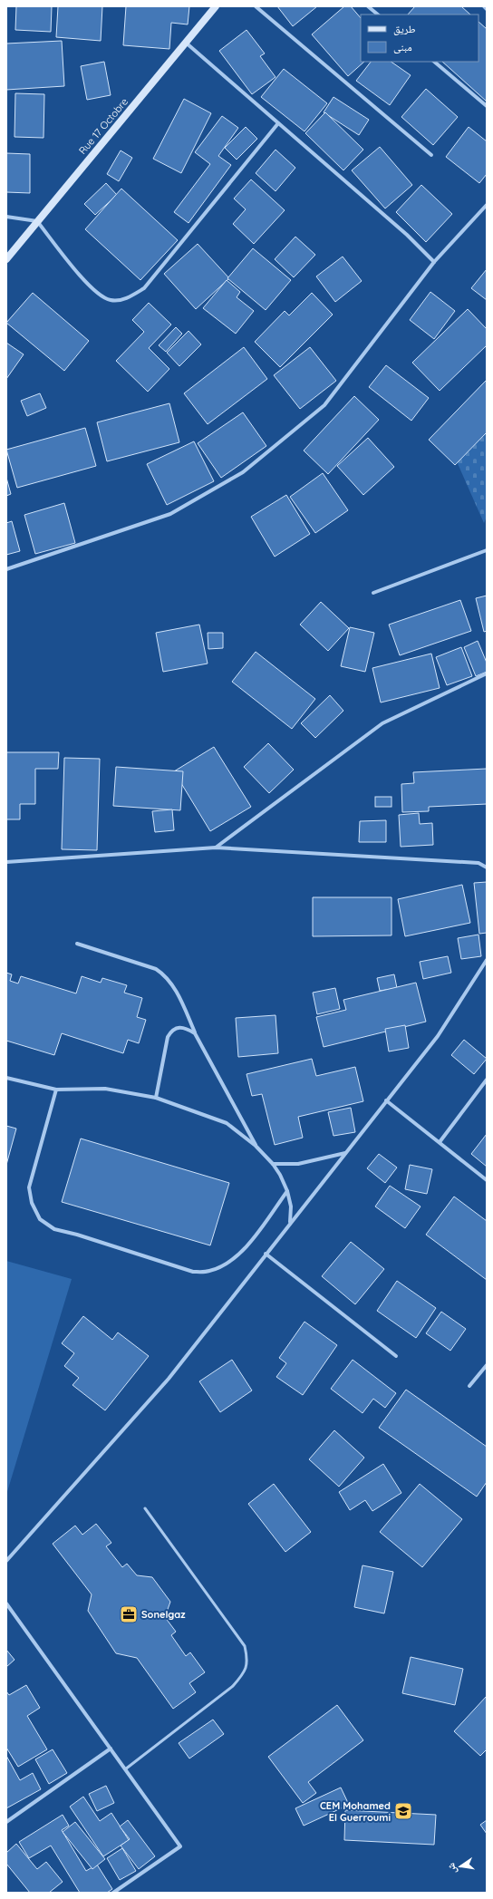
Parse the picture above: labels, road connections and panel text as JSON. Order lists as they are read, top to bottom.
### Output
{
  "streets": {
    "street": ["Rue 17 Octobre"]
  },
  "places": {
    "office": ["Sonelgaz"],
    "school or university": ["CEM Mohamed El Guerroumi"]
  },
  "legend": ["طريق", "مبنى"],
  "north": "left"
}
